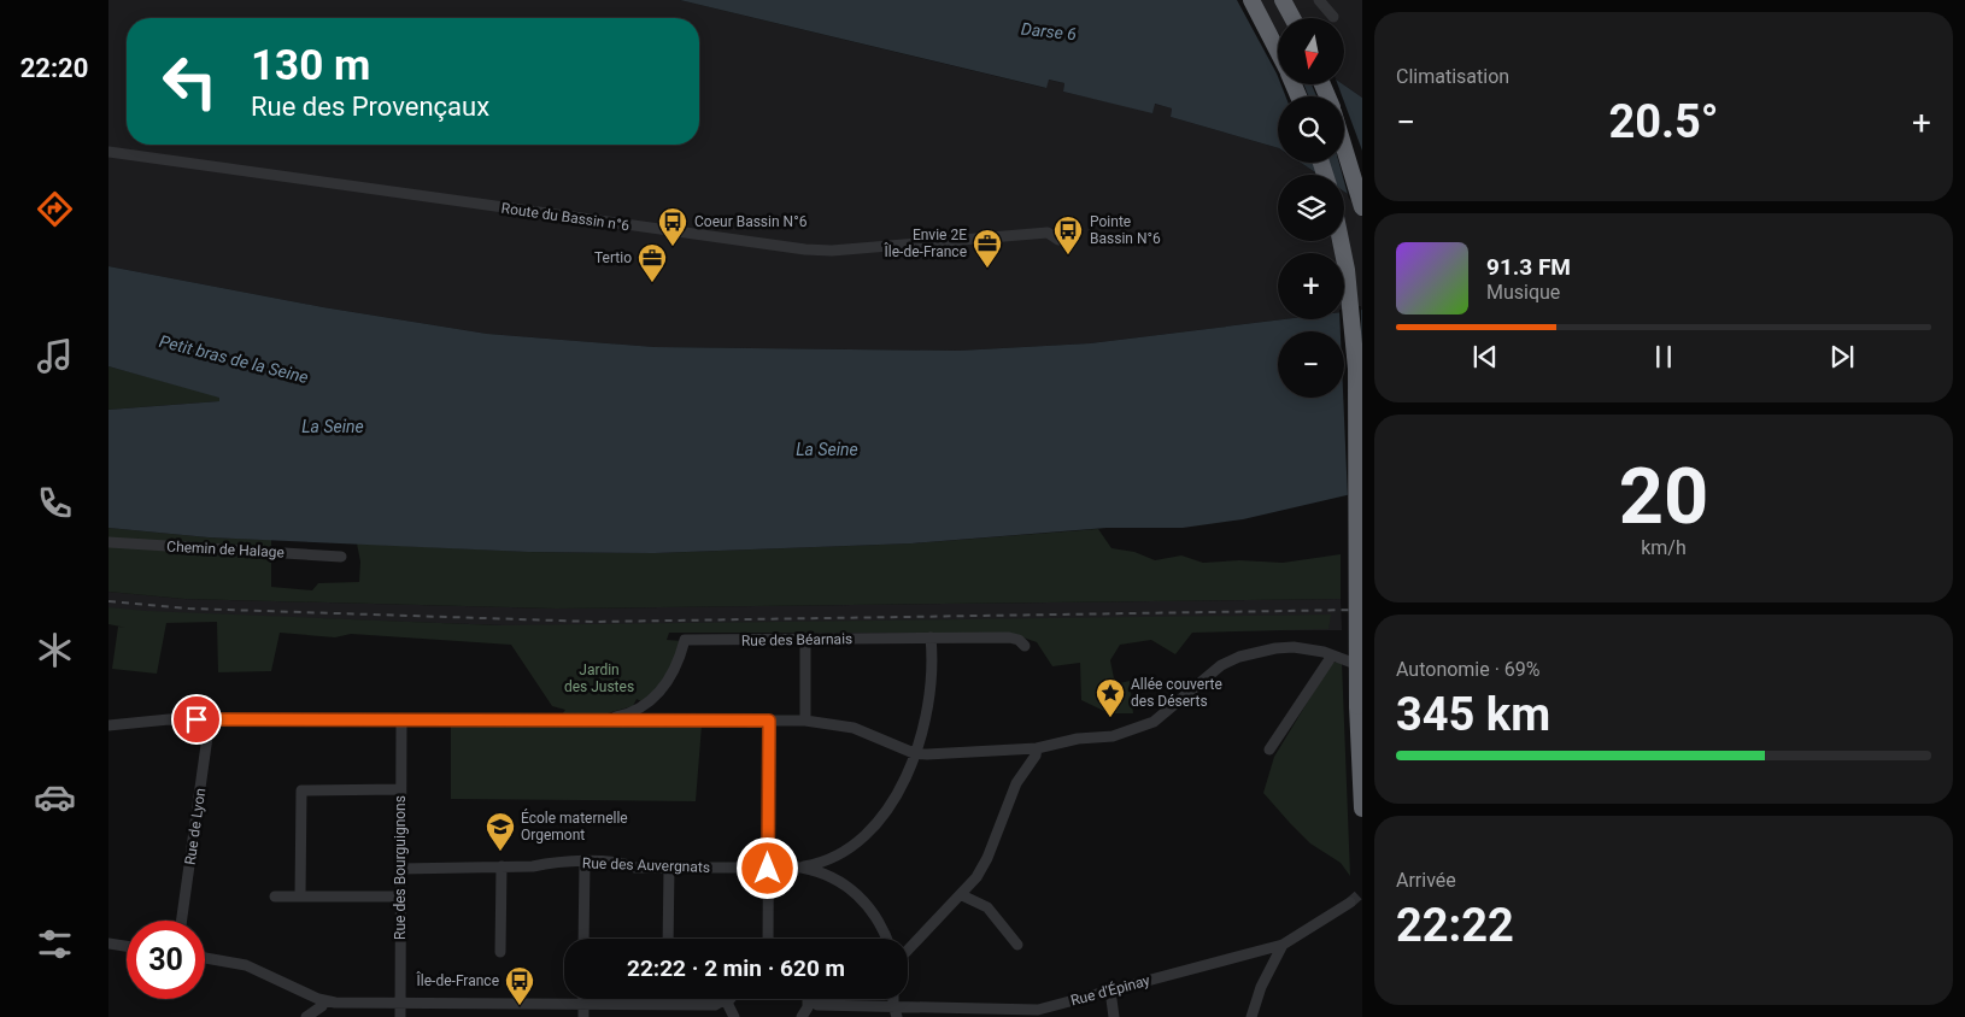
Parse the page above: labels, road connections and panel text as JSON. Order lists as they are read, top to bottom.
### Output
{
  "streets": {
    "street": [
      "Route du Bassin n°6",
      "Chemin de Halage",
      "Rue des Béarnais",
      "Rue de Lyon",
      "Rue des Auvergnats",
      "Rue des Bourguignons",
      "Rue d'Épinay"
    ]
  },
  "crossings": [
    ["Rue des Auvergnats", "Rue des Bourguignons"]
  ],
  "water": ["Darse 6", "Petit bras de la Seine", "La Seine"],
  "parks": ["Jardin des Justes"],
  "places": {
    "bus stop": ["Coeur Bassin N°6", "Pointe Bassin N°6", "Île-de-France"],
    "office": ["Envie 2E Île-de-France", "Tertio"],
    "place": ["Allée couverte des Déserts"],
    "school or university": ["École maternelle Orgemont"]
  },
  "north": "bottom",
  "page": {
    "tabs": "22:20",
    "tile": [
      "Climatisation",
      ["20", "km/h"],
      ["Autonomie · 69%", "345 km"],
      ["Arrivée", "22:22"]
    ],
    "map_buttons": ["+", "−"],
    "turn": ["130 m", "Rue des Provençaux"],
    "heat": ["−", "20.5°", "+"],
    "song": ["91.3 FM", "Musique"],
    "limit": "30",
    "trip": "22:22 · 2 min · 620 m"
  }
}
